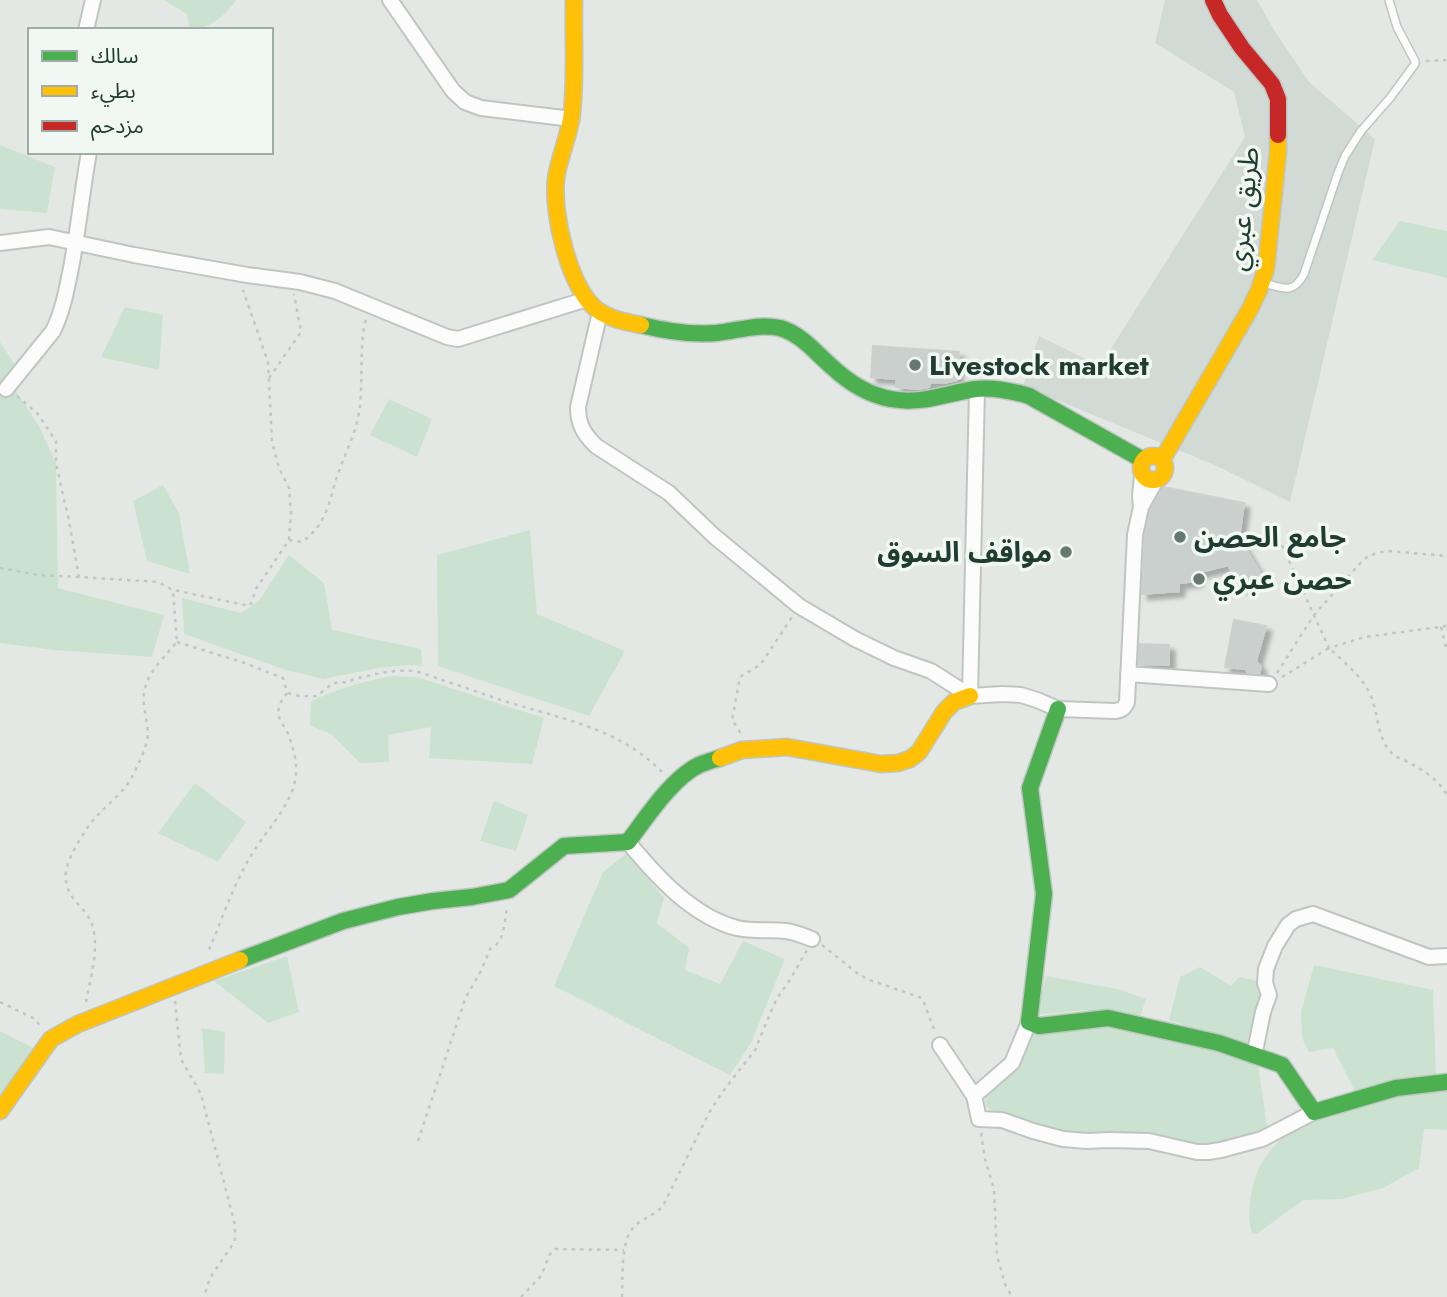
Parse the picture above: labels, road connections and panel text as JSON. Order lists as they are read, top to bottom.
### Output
{
  "streets": {
    "street": ["طريق عبري"]
  },
  "places": [
    "Livestock market",
    "جامع الحصن",
    "مواقف السوق",
    "حصن عبري"
  ],
  "legend": ["سالك", "بطيء", "مزدحم"]
}
